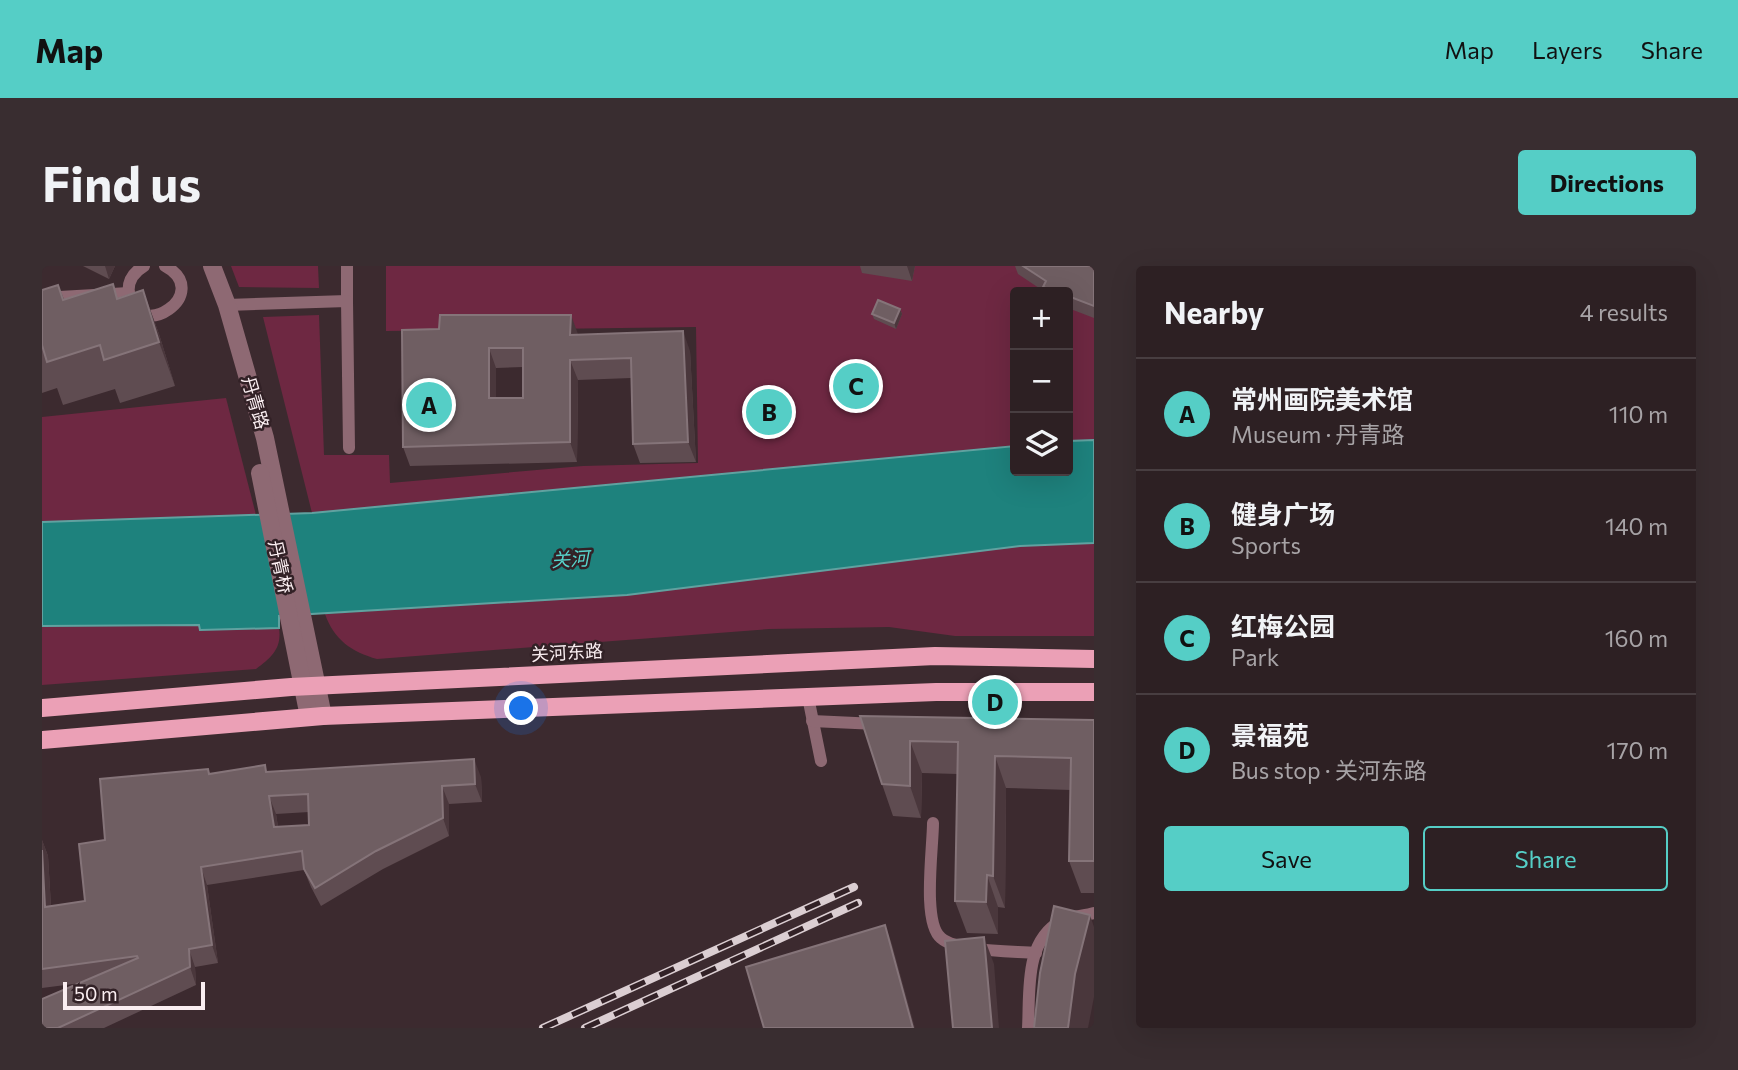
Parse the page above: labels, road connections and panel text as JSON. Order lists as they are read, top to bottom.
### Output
{
  "streets": {
    "main road": ["关河东路"],
    "street": ["丹青路", "丹青桥"]
  },
  "crossings": [
    ["丹青路", "丹青桥"],
    ["丹青桥", "关河东路"]
  ],
  "water": ["关河"],
  "scale_bar": "50 m",
  "page": {
    "header": "Map",
    "nav": ["Map", "Layers", "Share"],
    "buttons": [
      "Directions",
      ["Save", "Share"]
    ],
    "title": "Find us",
    "heading": ["Nearby", "4 results"],
    "map_buttons": ["+", "−"],
    "list": [
      {
        "mark": "A",
        "name": "常州画院美术馆",
        "note": "Museum · 丹青路",
        "value": "110 m"
      },
      {
        "mark": "B",
        "name": "健身广场",
        "note": "Sports",
        "value": "140 m"
      },
      {
        "mark": "C",
        "name": "红梅公园",
        "note": "Park",
        "value": "160 m"
      },
      {
        "mark": "D",
        "name": "景福苑",
        "note": "Bus stop · 关河东路",
        "value": "170 m"
      }
    ],
    "pins": [
      "C",
      "A",
      "B",
      "D"
    ],
    "scale": "50 m"
  }
}
